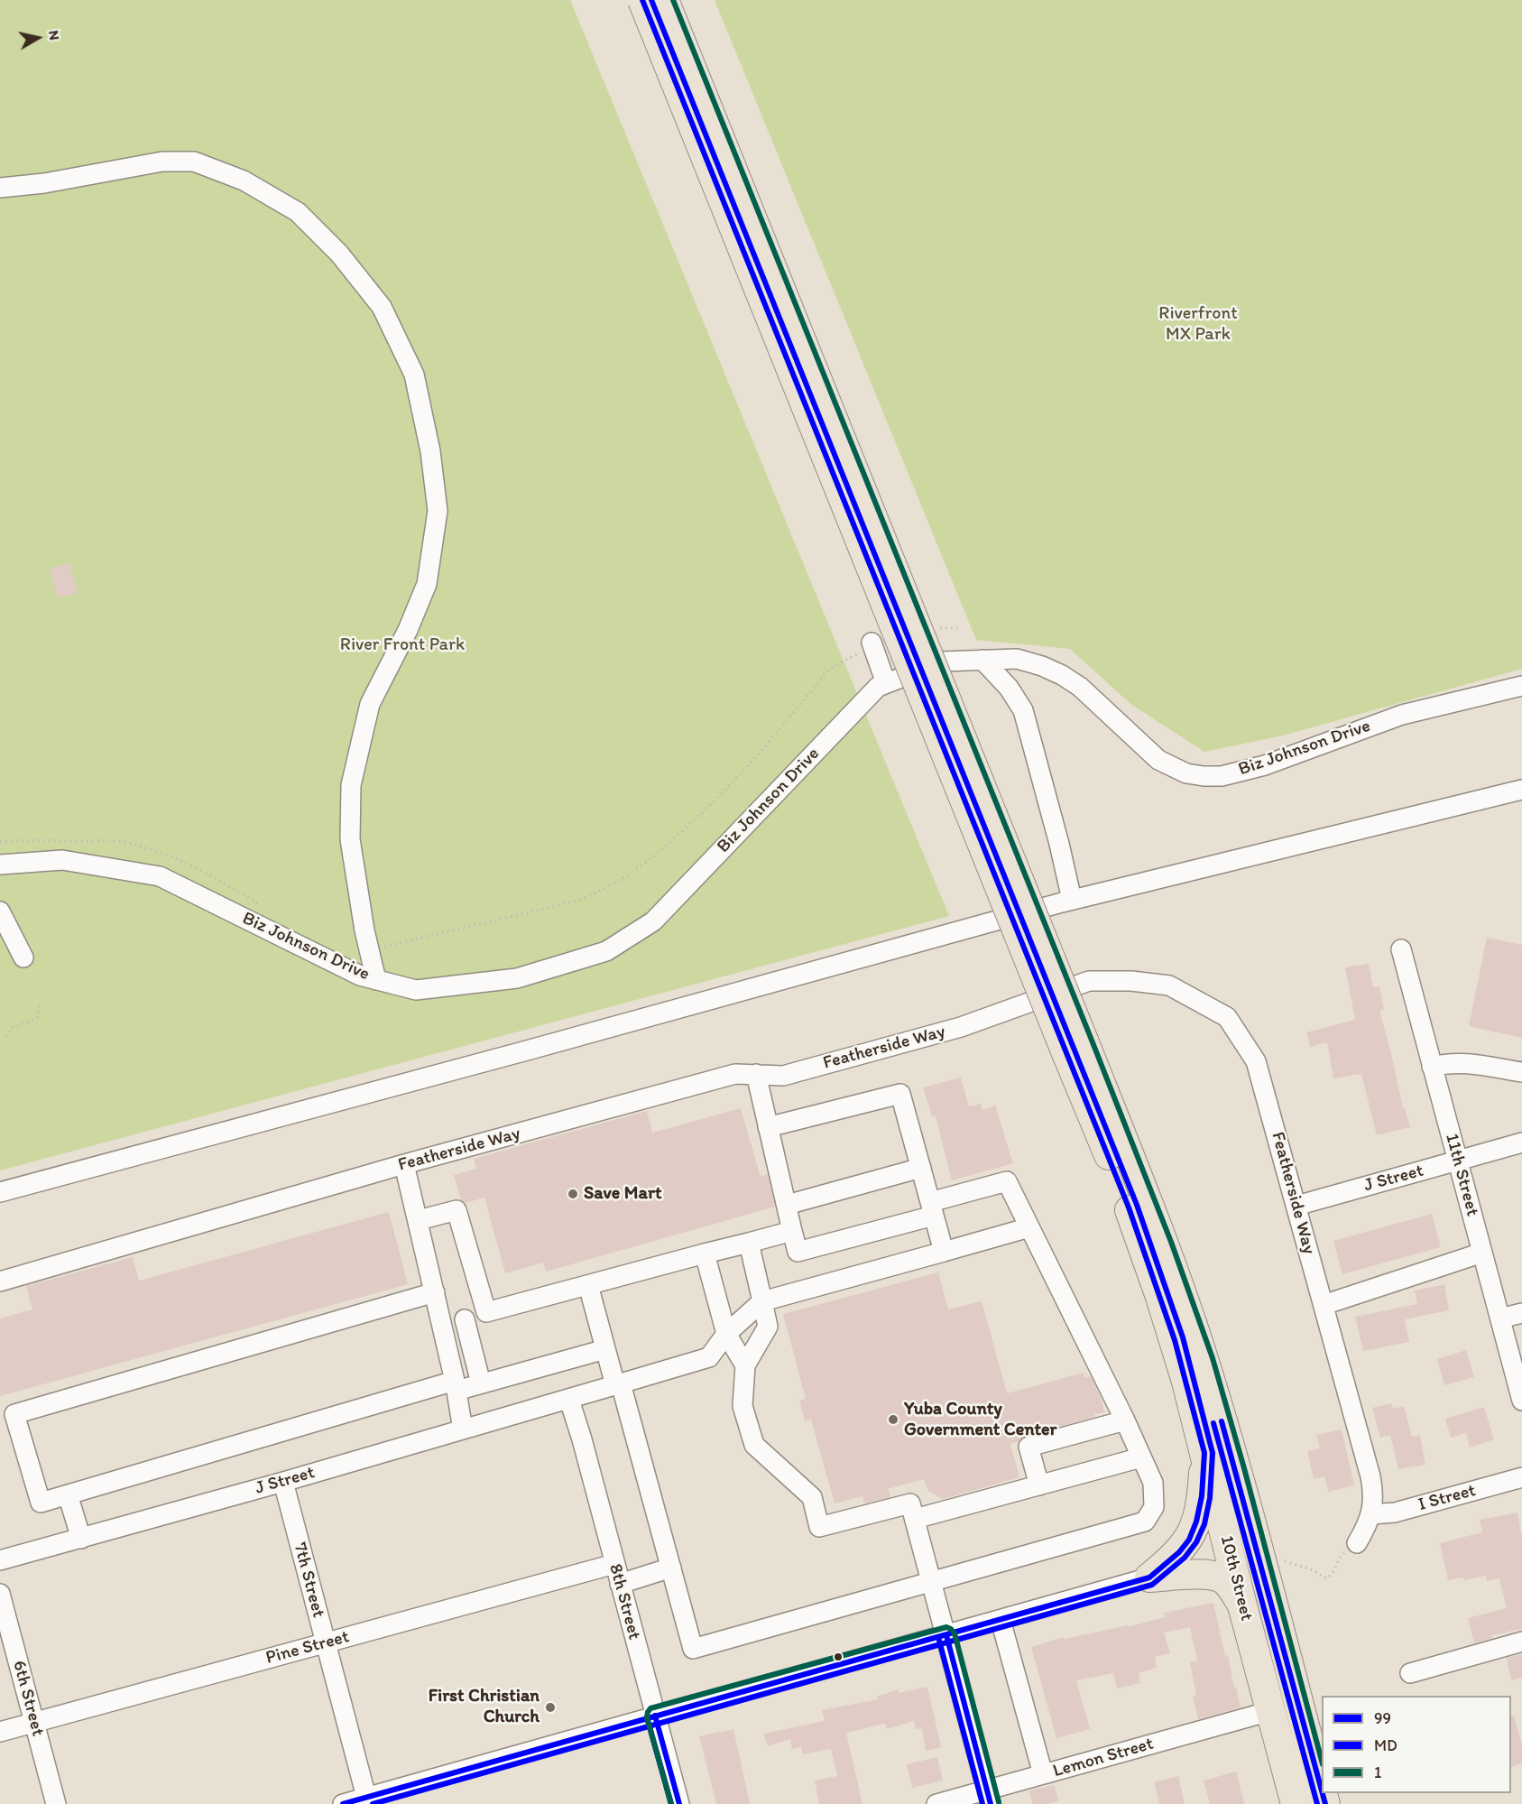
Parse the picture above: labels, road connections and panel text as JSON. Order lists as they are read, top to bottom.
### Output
{
  "streets": {
    "highway": ["10th Street"],
    "street": [
      "Biz Johnson Drive",
      "Featherside Way",
      "11th Street",
      "J Street",
      "I Street",
      "7th Street",
      "8th Street",
      "Pine Street",
      "6th Street",
      "Lemon Street"
    ]
  },
  "crossings": [
    ["Featherside Way", "J Street"],
    ["Featherside Way", "I Street"],
    ["11th Street", "J Street"],
    ["J Street", "7th Street"],
    ["J Street", "8th Street"],
    ["10th Street", "Lemon Street"],
    ["7th Street", "Pine Street"],
    ["8th Street", "Pine Street"],
    ["Pine Street", "6th Street"]
  ],
  "parks": ["Riverfront MX Park", "River Front Park"],
  "places": ["Save Mart", "Yuba County Government Center", "First Christian Church"],
  "lines": ["transit line 99", "transit line MD", "transit line 1"],
  "legend": ["99", "MD", "1"],
  "north": "right"
}
